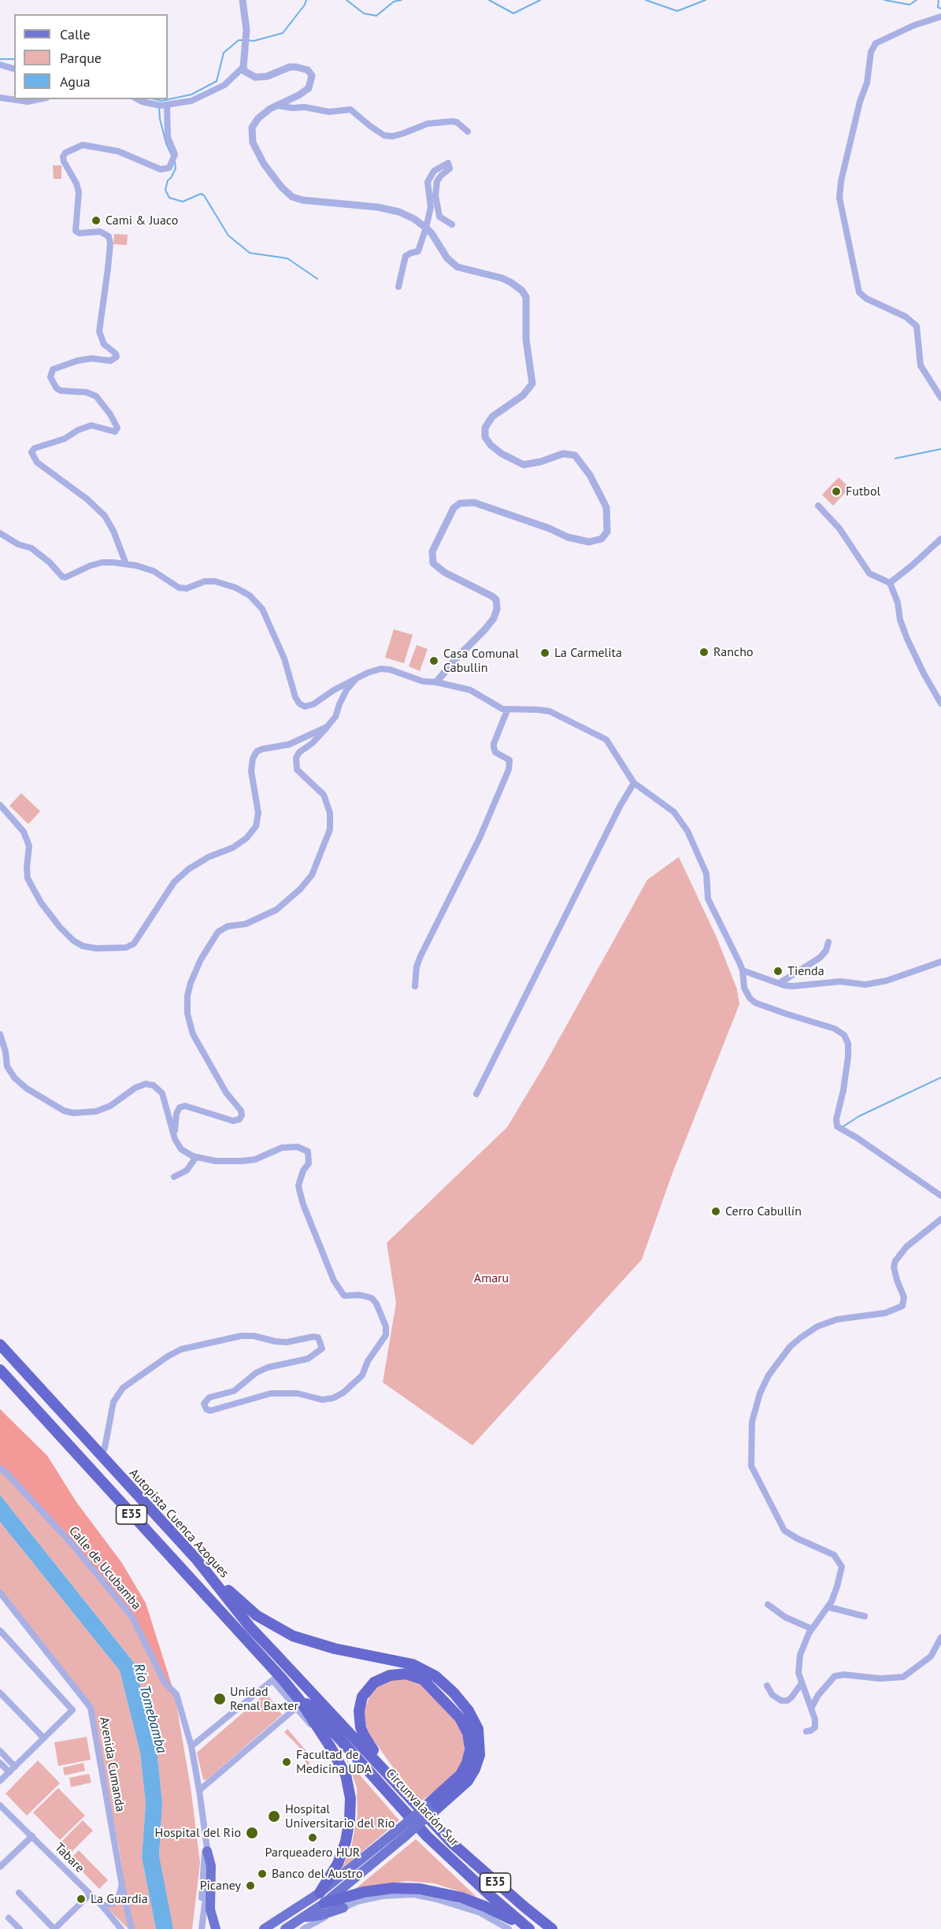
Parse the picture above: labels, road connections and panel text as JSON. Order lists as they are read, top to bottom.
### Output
{
  "streets": {
    "highway": ["E35", "Autopista Cuenca Azogues", "Circunvalación Sur"],
    "street": ["Calle de Ucubamba", "Avenida Cumanda", "Tabare"]
  },
  "crossings": [
    ["E35", "Circunvalación Sur"],
    ["Autopista Cuenca Azogues", "Circunvalación Sur"]
  ],
  "water": ["Río Tomebamba"],
  "parks": ["Amaru"],
  "places": [
    "Cami & Juaco",
    "Futbol",
    "Rancho",
    "La Carmelita",
    "Casa Comunal Cabullin",
    "Tienda",
    "Cerro Cabullín",
    "Unidad Renal Baxter",
    "Facultad de Medicina UDA",
    "Hospital Universitario del Río",
    "Hospital del Rio",
    "Parqueadero HUR",
    "Banco del Austro",
    "Picaney",
    "La Guardia"
  ],
  "legend": ["Calle", "Parque", "Agua"]
}
